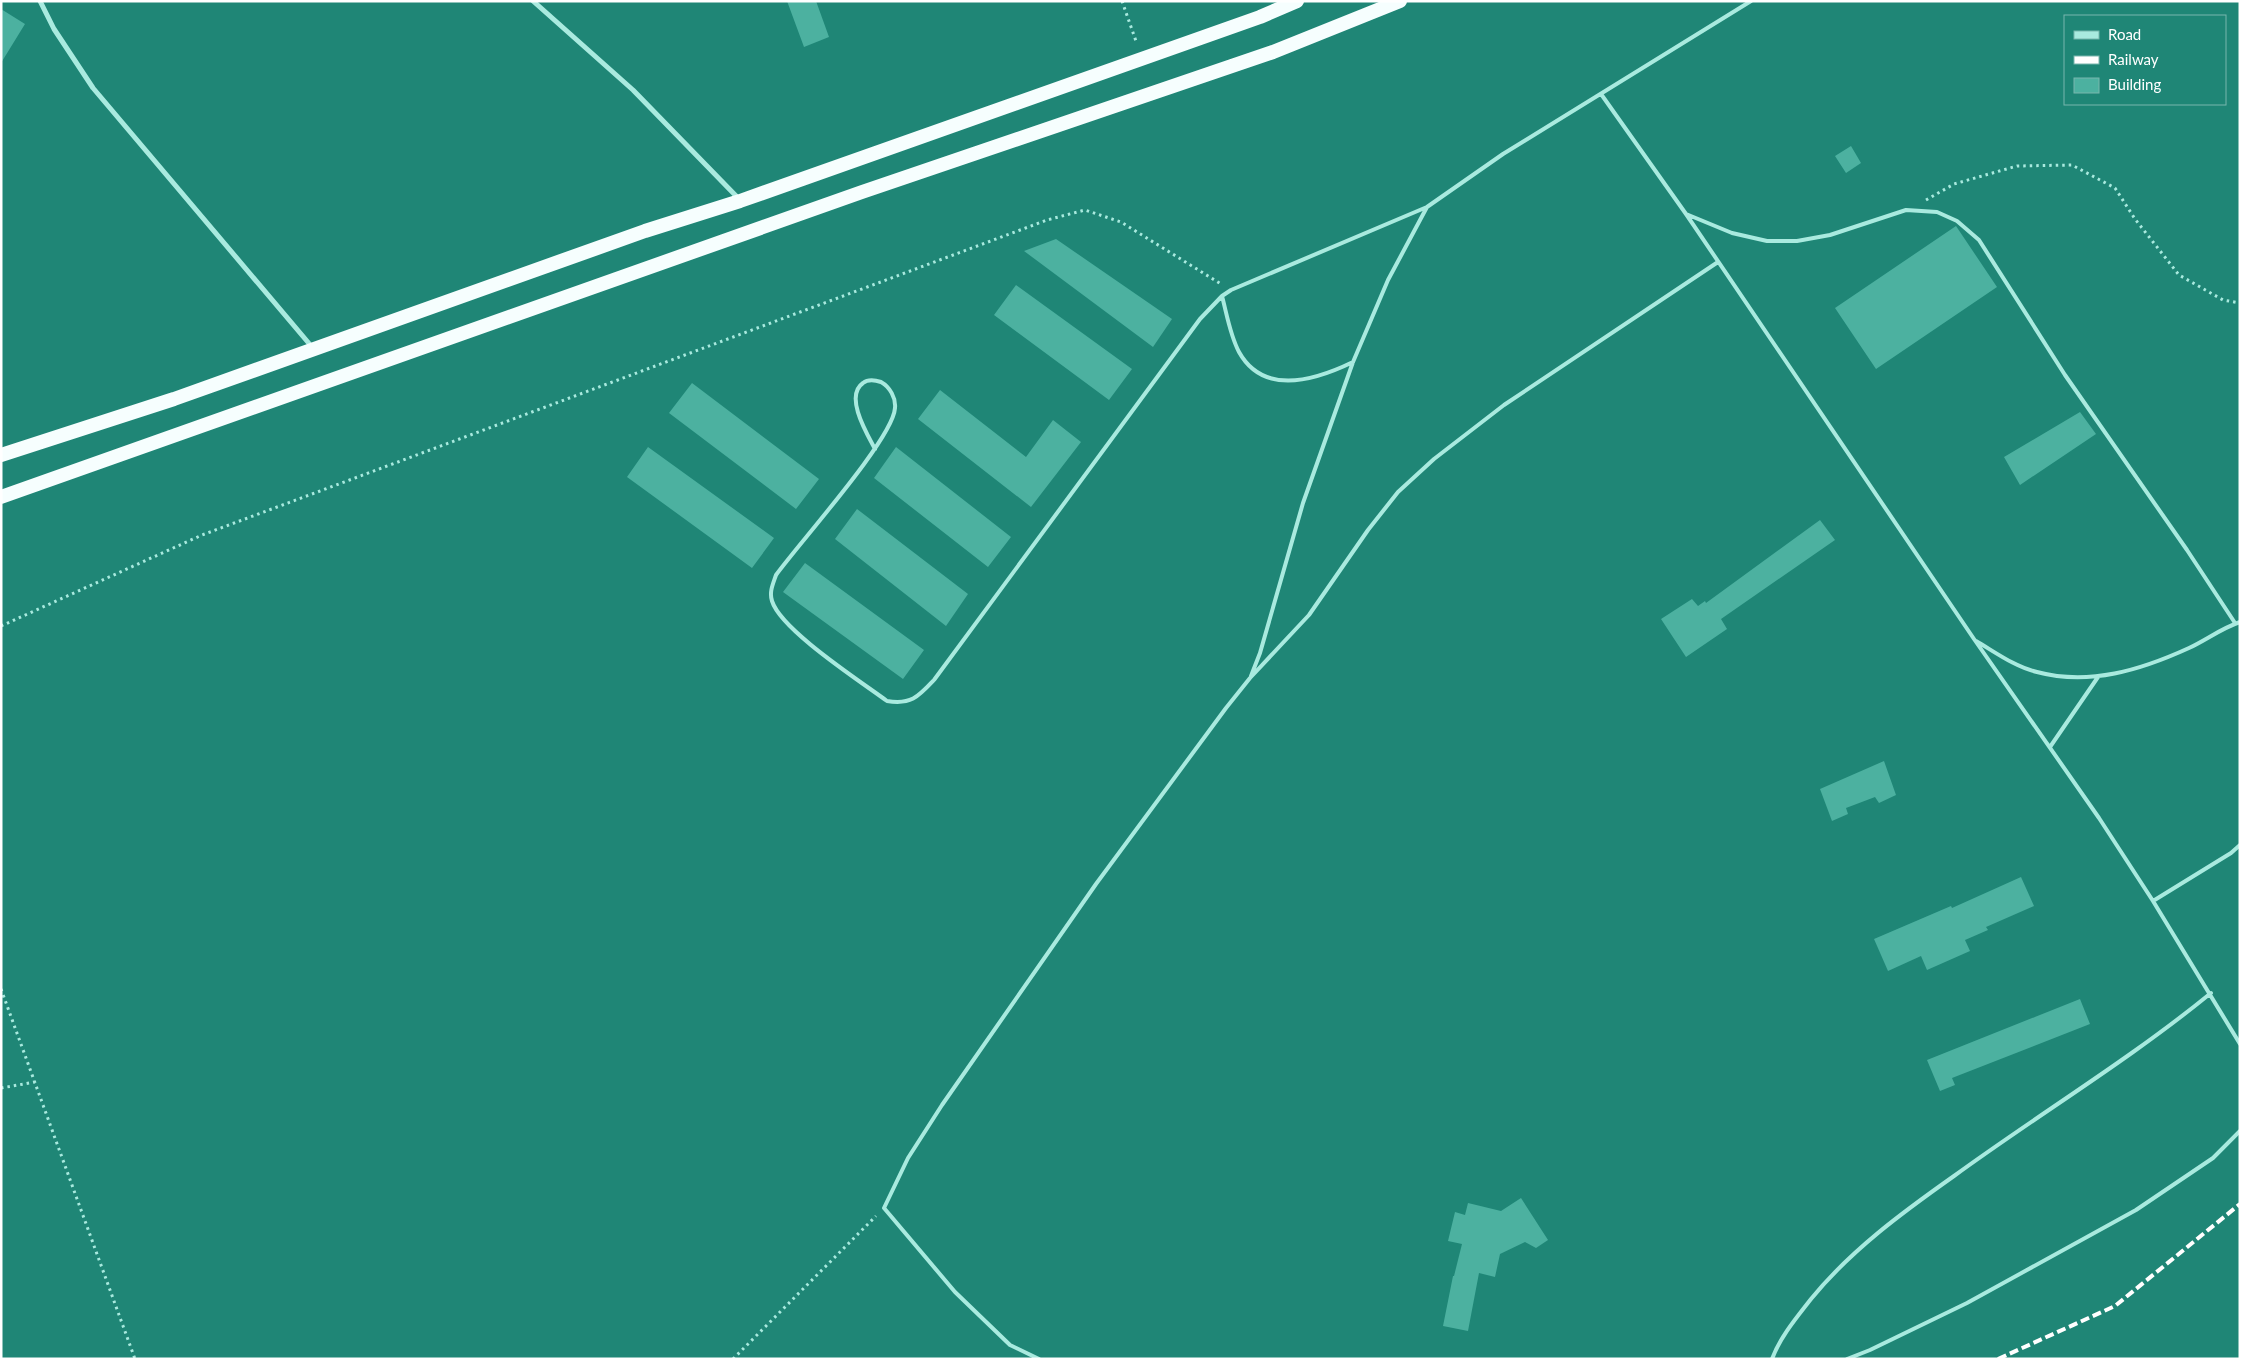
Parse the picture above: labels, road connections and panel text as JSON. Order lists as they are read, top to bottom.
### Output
{
  "legend": ["Road", "Railway", "Building"]
}
